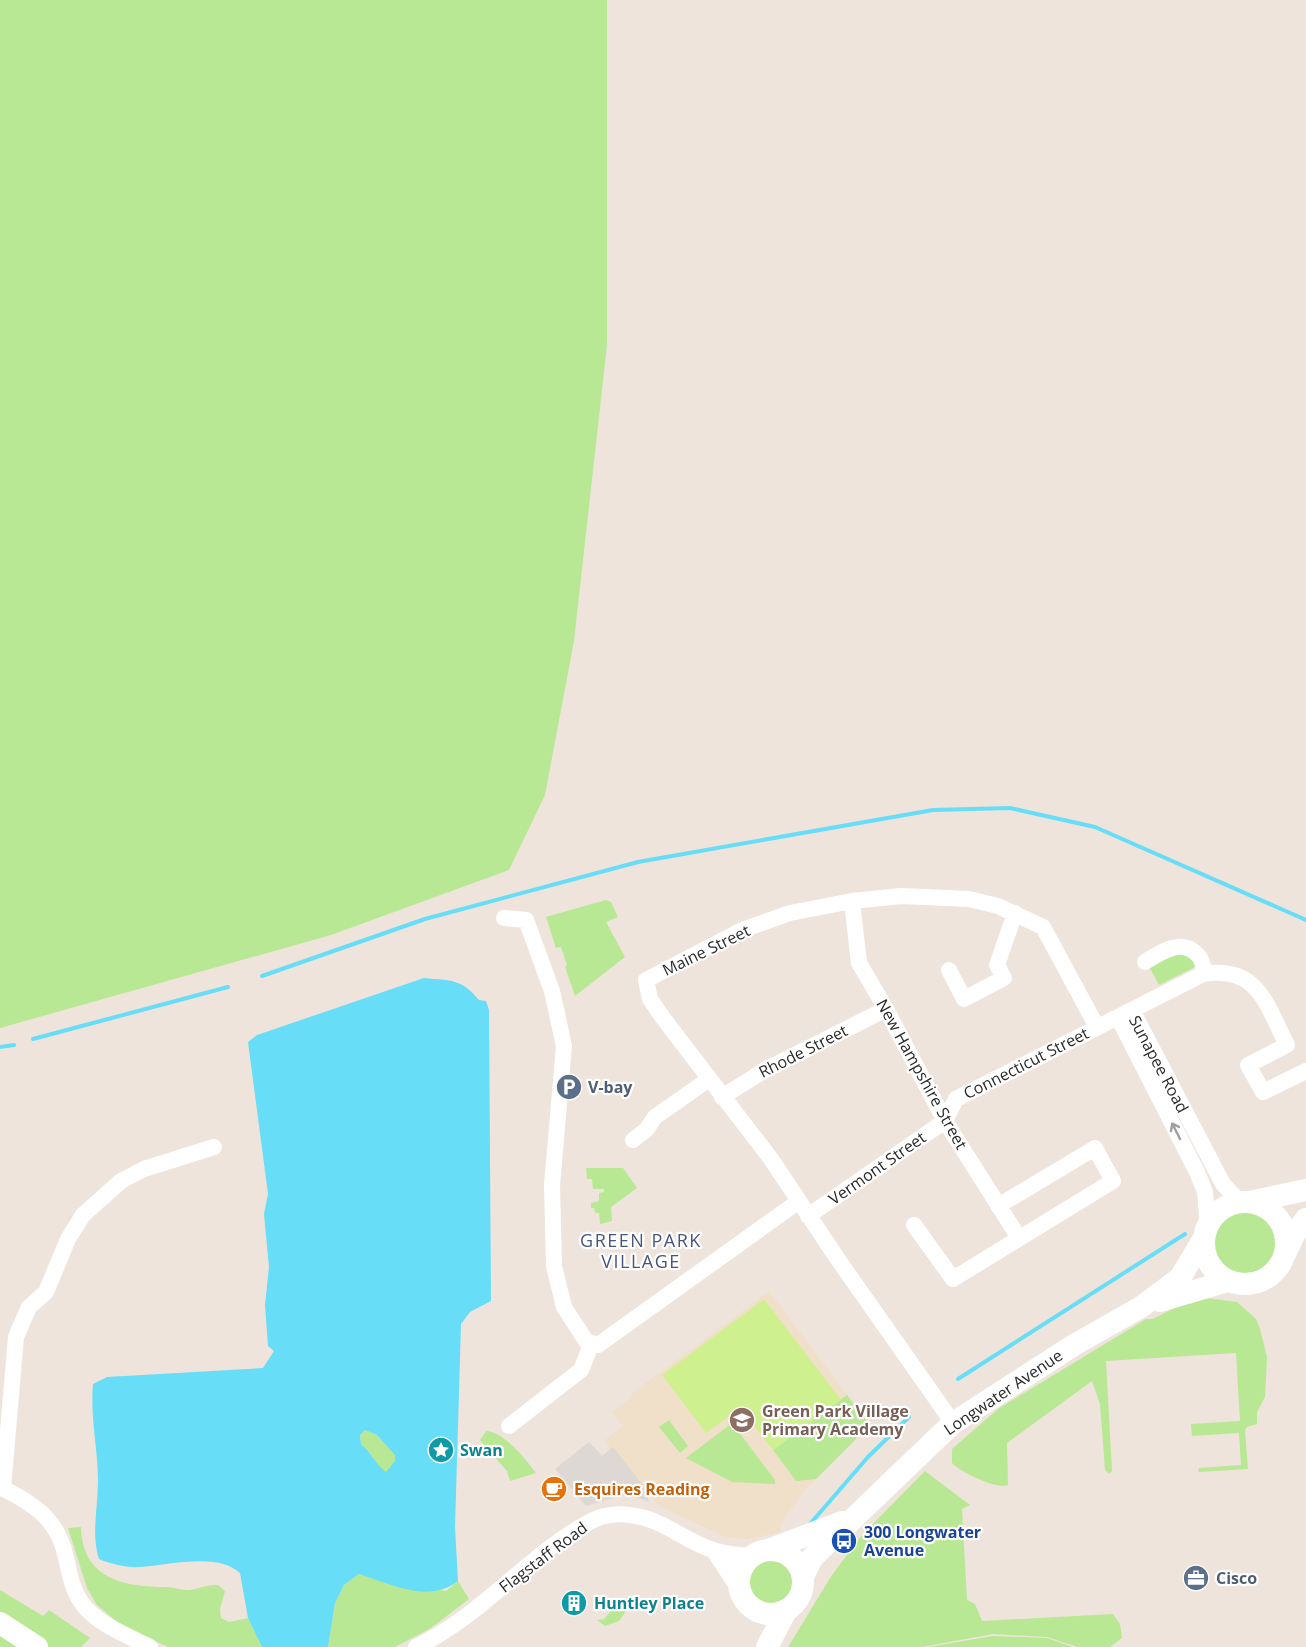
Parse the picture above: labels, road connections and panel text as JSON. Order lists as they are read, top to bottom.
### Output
{
  "streets": {
    "street": [
      "Maine Street",
      "Rhode Street",
      "Connecticut Street",
      "Sunapee Road",
      "New Hampshire Street",
      "Vermont Street",
      "Longwater Avenue",
      "Flagstaff Road"
    ]
  },
  "crossings": [
    ["Maine Street", "Rhode Street"],
    ["Maine Street", "Connecticut Street"],
    ["Maine Street", "New Hampshire Street"],
    ["Maine Street", "Vermont Street"],
    ["Maine Street", "Longwater Avenue"],
    ["Rhode Street", "New Hampshire Street"],
    ["Connecticut Street", "Sunapee Road"],
    ["Connecticut Street", "New Hampshire Street"],
    ["Connecticut Street", "Vermont Street"],
    ["Sunapee Road", "Longwater Avenue"],
    ["New Hampshire Street", "Vermont Street"],
    ["Longwater Avenue", "Flagstaff Road"]
  ],
  "districts": ["GREEN PARK VILLAGE"],
  "places": {
    "parking": ["V-bay"],
    "school or university": ["Green Park Village Primary Academy"],
    "place": ["Swan"],
    "cafe": ["Esquires Reading"],
    "bus stop": ["300 Longwater Avenue"],
    "office": ["Cisco"],
    "building": ["Huntley Place"]
  }
}
